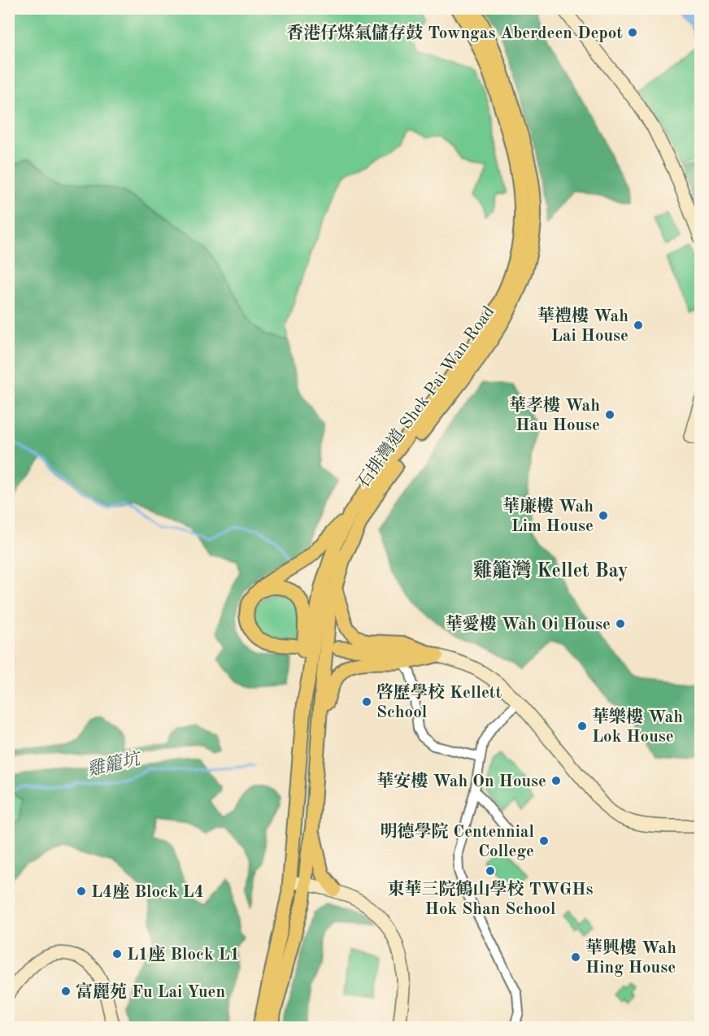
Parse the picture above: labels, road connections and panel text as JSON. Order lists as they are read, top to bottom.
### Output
{
  "streets": {
    "main road": ["石排灣道 Shek Pai Wan Road"]
  },
  "districts": ["雞籠灣 Kellet Bay"],
  "water": ["雞籠坑"],
  "places": [
    "香港仔煤氣儲存鼓 Towngas Aberdeen Depot",
    "華禮樓 Wah Lai House",
    "華孝樓 Wah Hau House",
    "華廉樓 Wah Lim House",
    "華愛樓 Wah Oi House",
    "啓歷學校 Kellett School",
    "華樂樓 Wah Lok House",
    "華安樓 Wah On House",
    "明德學院 Centennial College",
    "東華三院鶴山學校 TWGHs Hok Shan School",
    "L4座 Block L4",
    "L1座 Block L1",
    "華興樓 Wah Hing House",
    "富麗苑 Fu Lai Yuen"
  ]
}
